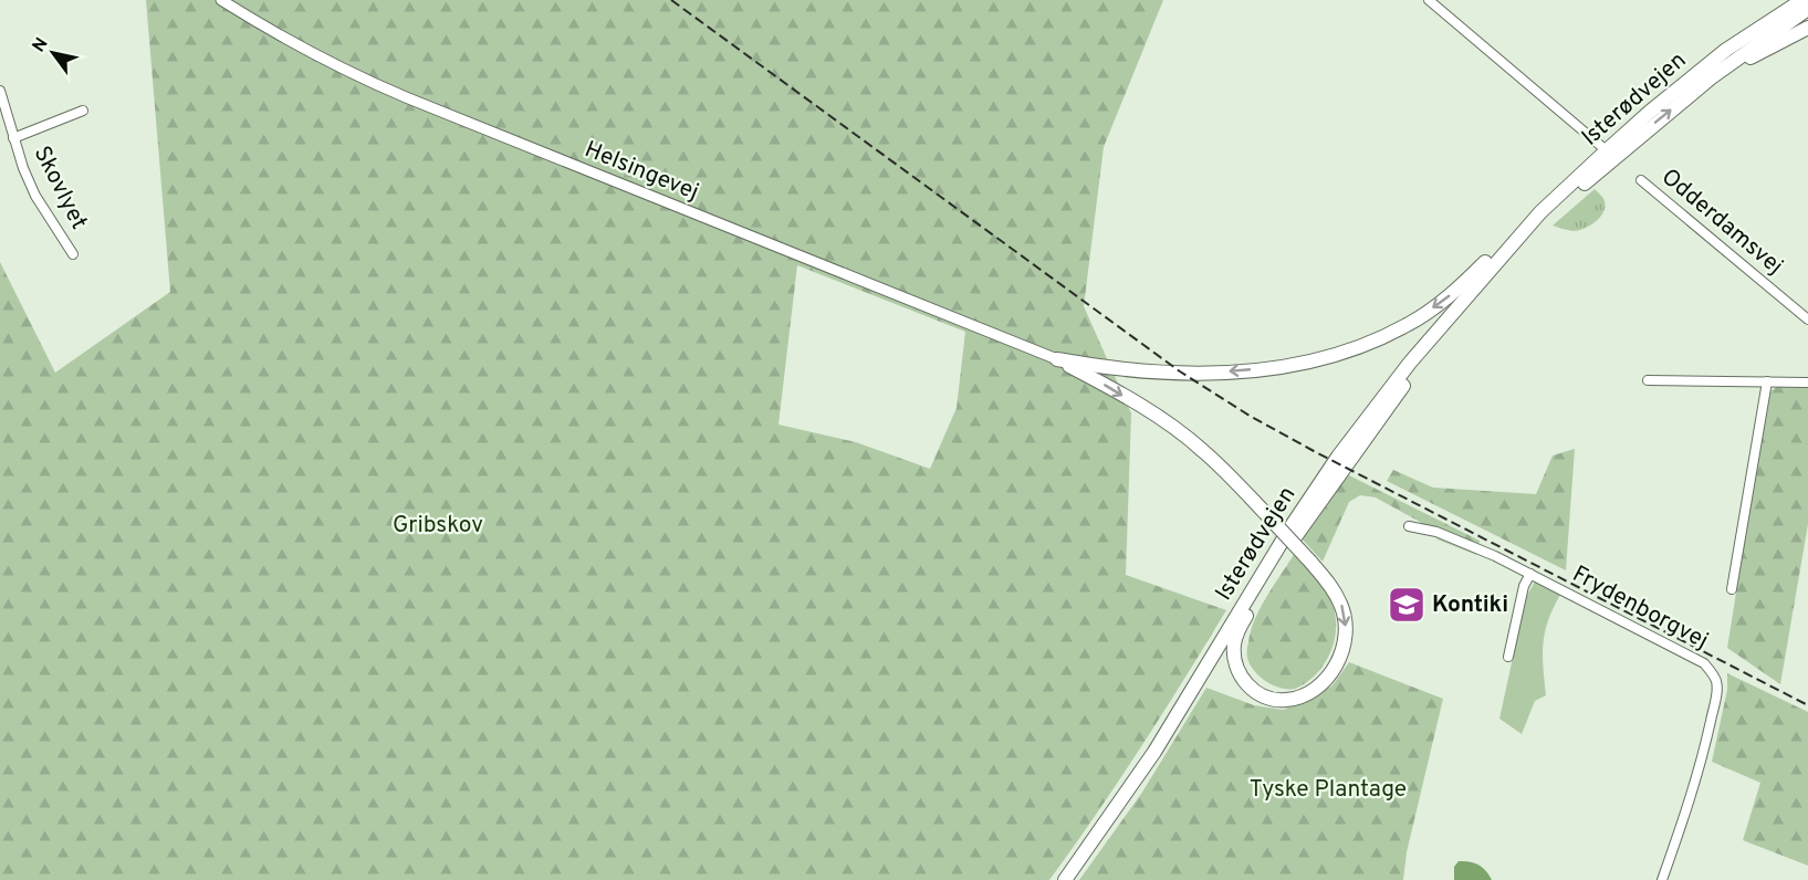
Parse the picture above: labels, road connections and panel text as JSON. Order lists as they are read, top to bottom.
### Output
{
  "streets": {
    "highway": ["Isterødvejen"],
    "street": [
      "Helsingevej",
      "Skovlyet",
      "Odderdamsvej",
      "Frydenborgvej"
    ]
  },
  "parks": ["Gribskov", "Tyske Plantage"],
  "places": {
    "school or university": ["Kontiki"]
  },
  "north": "top left"
}
